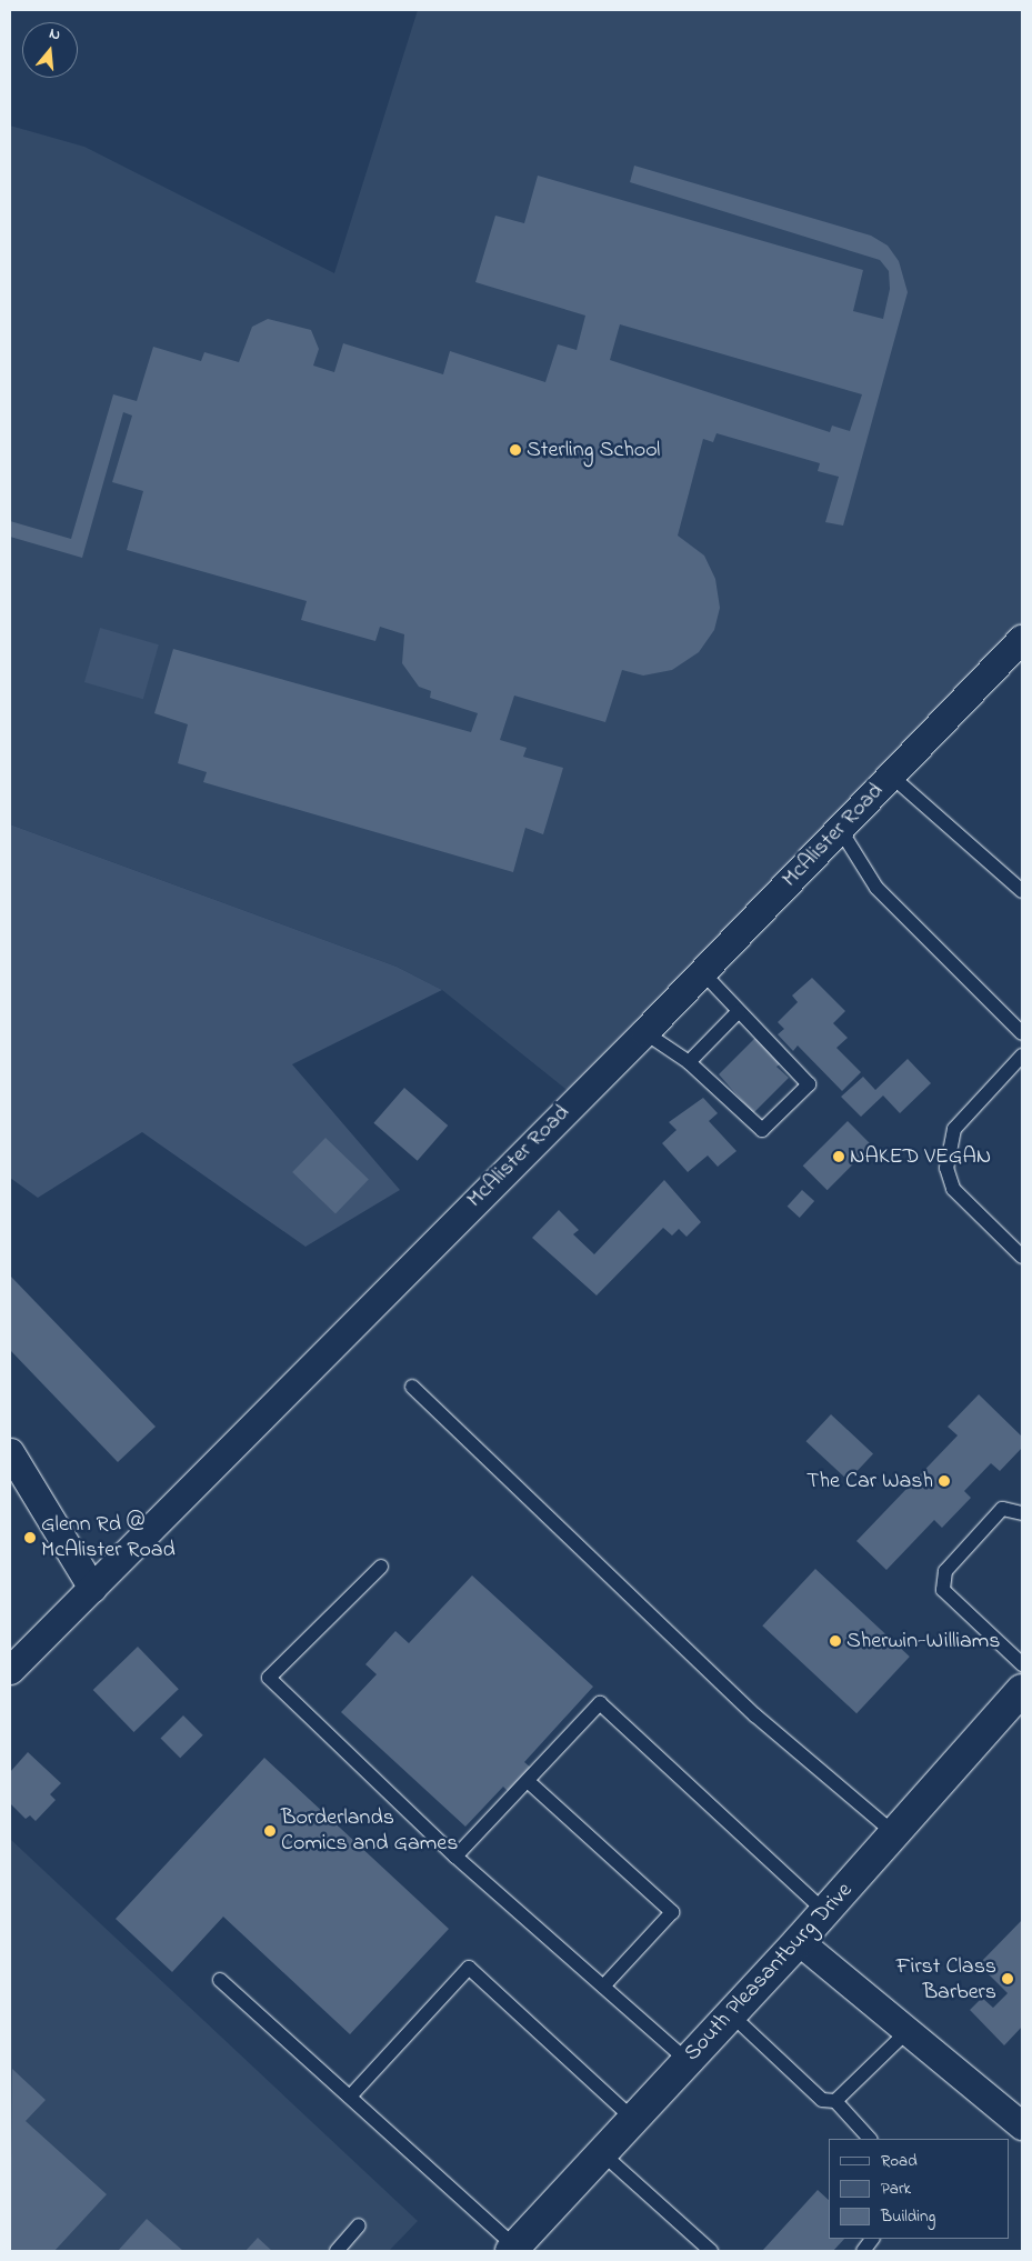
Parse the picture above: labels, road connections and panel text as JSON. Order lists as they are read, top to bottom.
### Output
{
  "streets": {
    "main road": ["South Pleasantburg Drive"],
    "street": ["McAlister Road"]
  },
  "places": [
    "Sterling School",
    "NAKED VEGAN",
    "The Car Wash",
    "Glenn Rd @ McAlister Road",
    "Sherwin-Williams",
    "Borderlands Comics and Games",
    "First Class Barbers"
  ],
  "legend": ["Road", "Park", "Building"],
  "north": "top"
}
